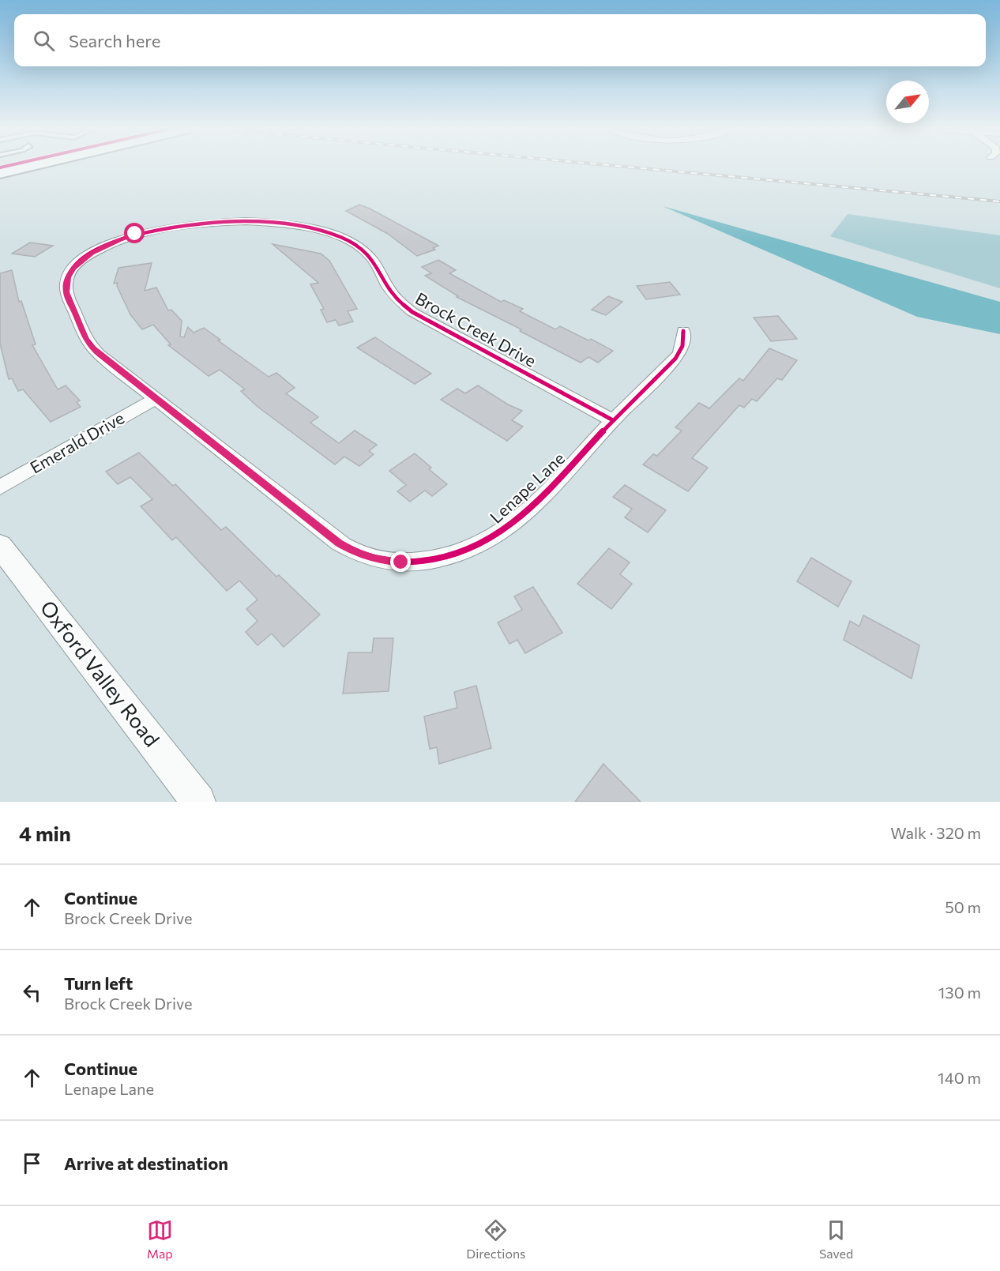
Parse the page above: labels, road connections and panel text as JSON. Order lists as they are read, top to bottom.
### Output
{
  "streets": {
    "street": [
      "Brock Creek Drive",
      "Emerald Drive",
      "Lenape Lane",
      "Oxford Valley Road"
    ]
  },
  "crossings": [
    ["Brock Creek Drive", "Emerald Drive"],
    ["Brock Creek Drive", "Lenape Lane"],
    ["Emerald Drive", "Lenape Lane"]
  ],
  "north": "top right",
  "page": {
    "search": "Search here",
    "heading": ["4 min", "Walk · 320 m"],
    "list": [
      ["Continue", "Brock Creek Drive", "50 m"],
      ["Turn left", "Brock Creek Drive", "130 m"],
      ["Continue", "Lenape Lane", "140 m"],
      "Arrive at destination"
    ],
    "nav": ["Map", "Directions", "Saved"]
  }
}
